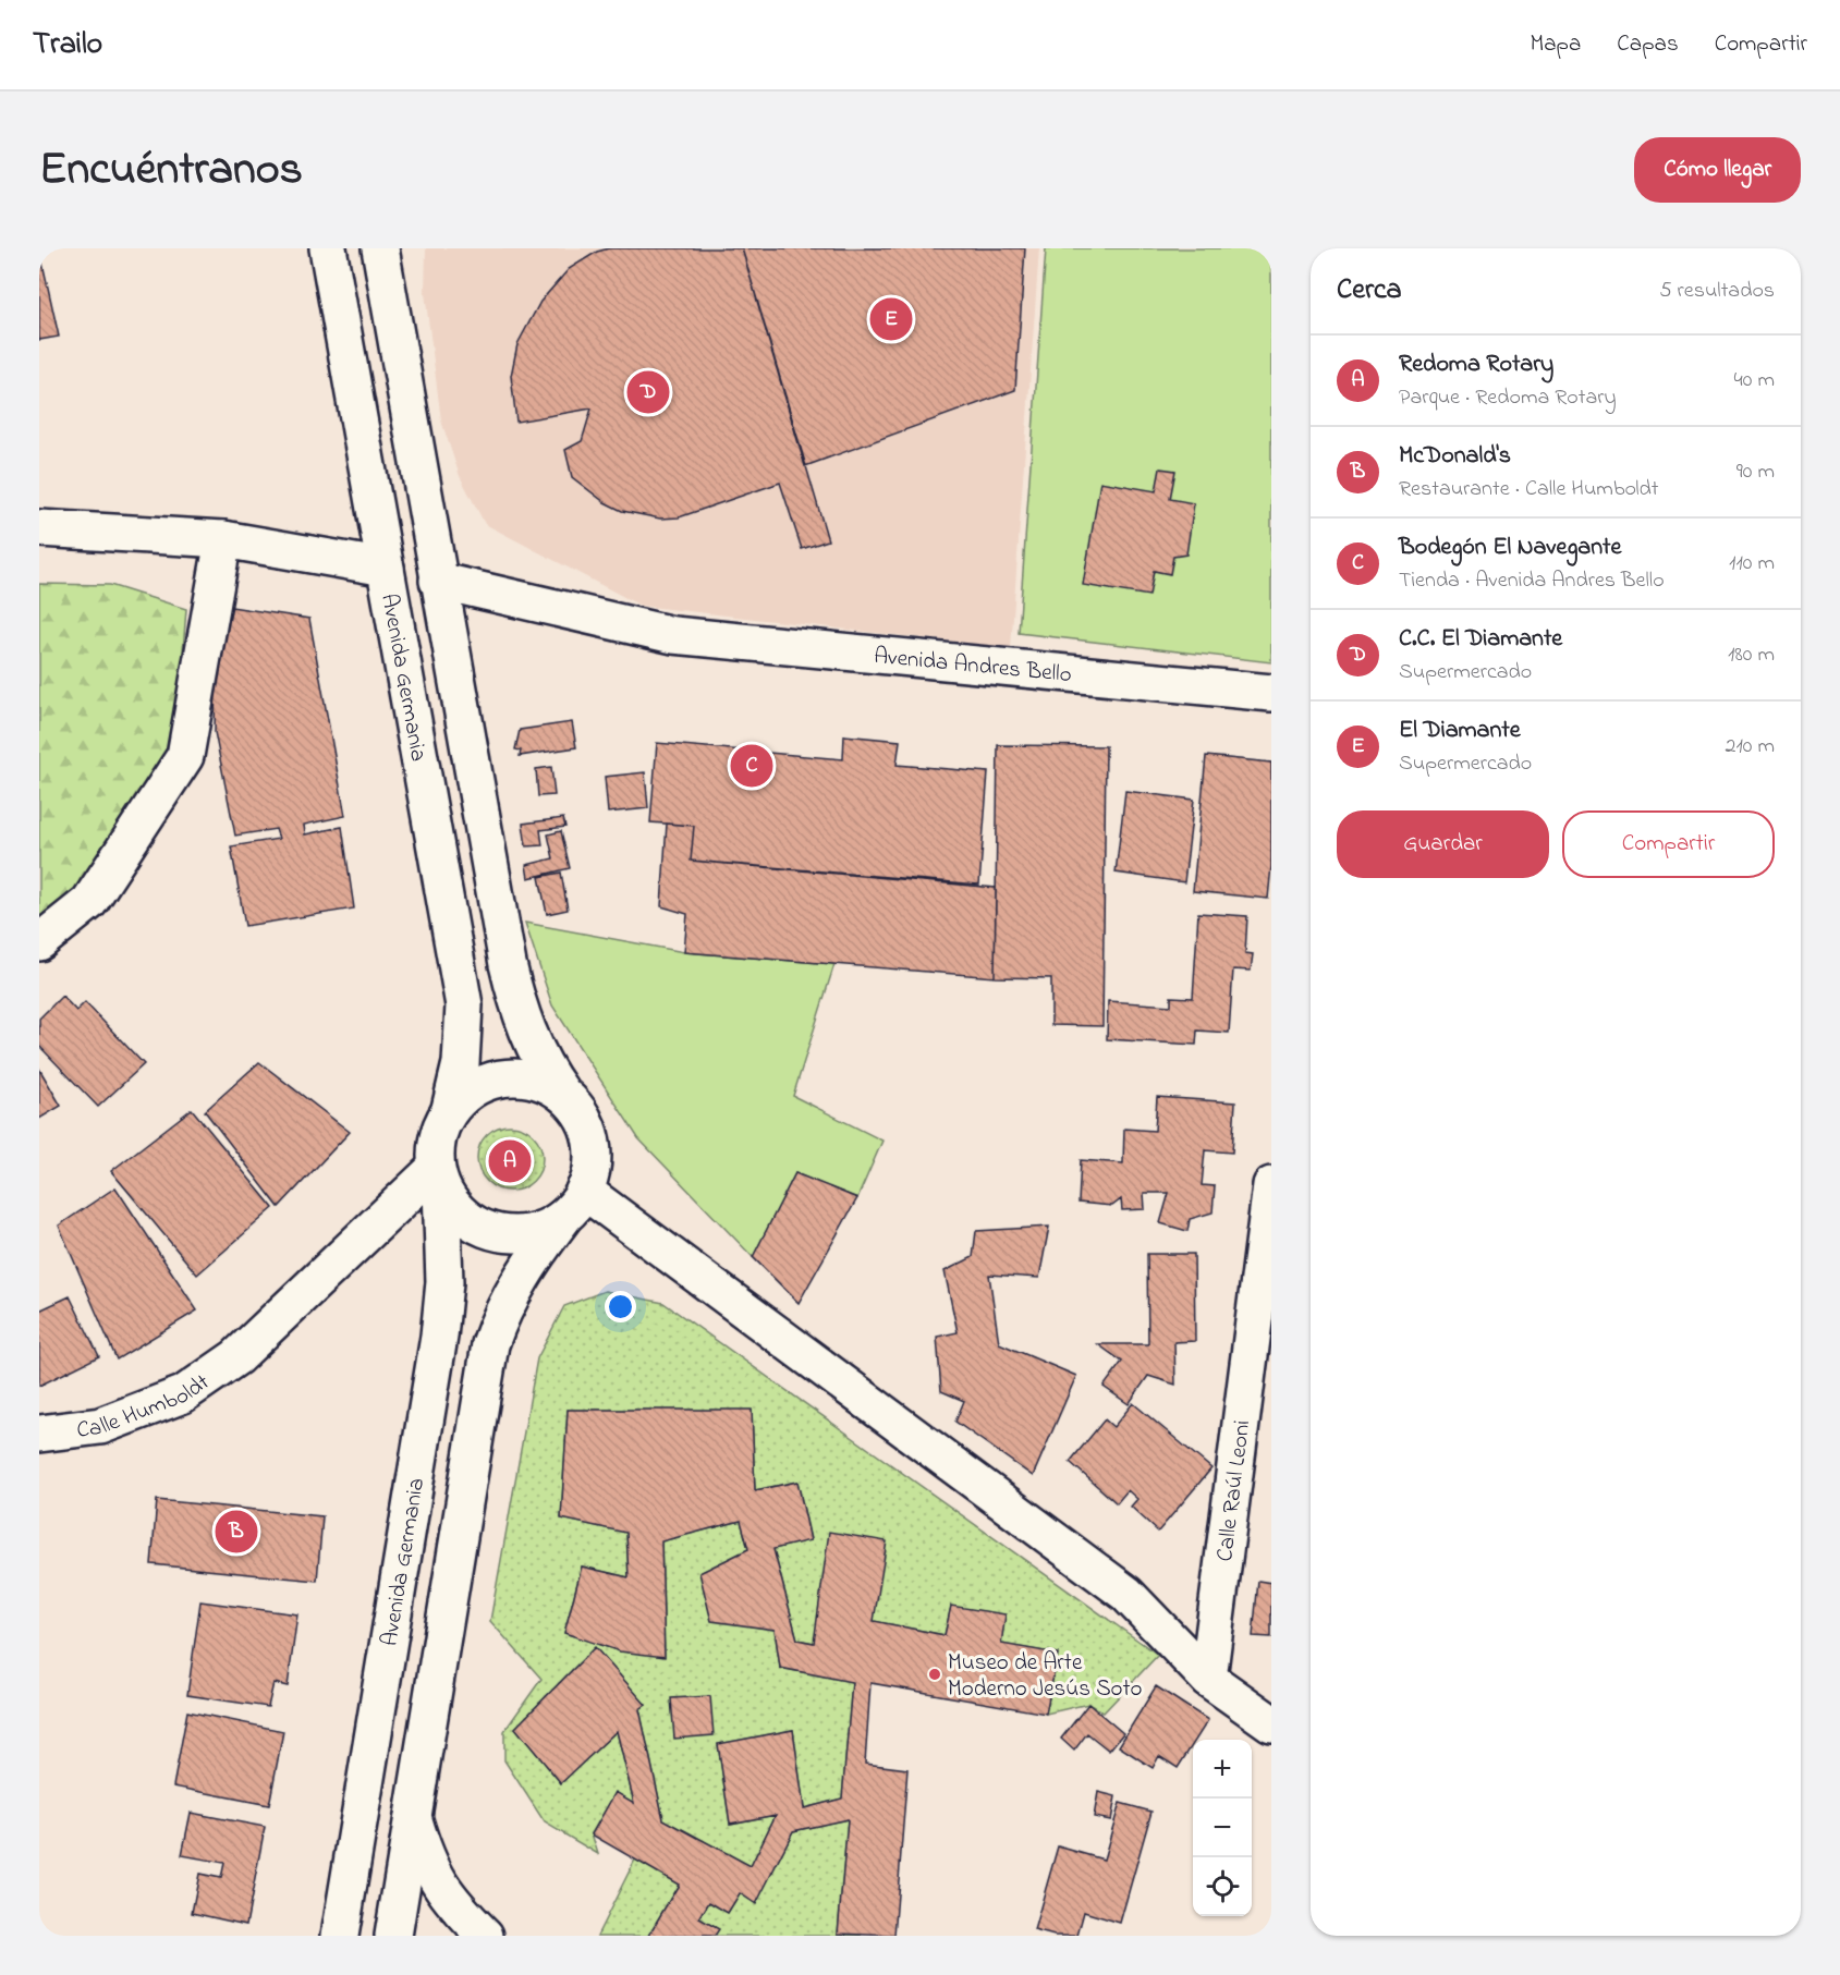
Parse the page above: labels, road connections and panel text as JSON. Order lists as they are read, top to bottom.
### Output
{
  "streets": {
    "street": [
      "Avenida Andres Bello",
      "Avenida Germania",
      "Calle Humboldt",
      "Calle Raúl Leoni"
    ]
  },
  "crossings": [
    ["Avenida Germania", "Calle Humboldt"]
  ],
  "places": ["Museo de Arte Moderno Jesús Soto"],
  "page": {
    "header": "Trailo",
    "nav": ["Mapa", "Capas", "Compartir"],
    "title": "Encuéntranos",
    "buttons": [
      "Cómo llegar",
      ["Guardar", "Compartir"]
    ],
    "heading": ["Cerca", "5 resultados"],
    "pins": [
      "E",
      "D",
      "C",
      "A",
      "B"
    ],
    "list": [
      {
        "mark": "A",
        "name": "Redoma Rotary",
        "note": "Parque · Redoma Rotary",
        "value": "40 m"
      },
      {
        "mark": "B",
        "name": "McDonald's",
        "note": "Restaurante · Calle Humboldt",
        "value": "90 m"
      },
      {
        "mark": "C",
        "name": "Bodegón El Navegante",
        "note": "Tienda · Avenida Andres Bello",
        "value": "110 m"
      },
      {
        "mark": "D",
        "name": "C.C. El Diamante",
        "note": "Supermercado",
        "value": "180 m"
      },
      {
        "mark": "E",
        "name": "El Diamante",
        "note": "Supermercado",
        "value": "210 m"
      }
    ],
    "map_buttons": ["+", "−"]
  }
}
